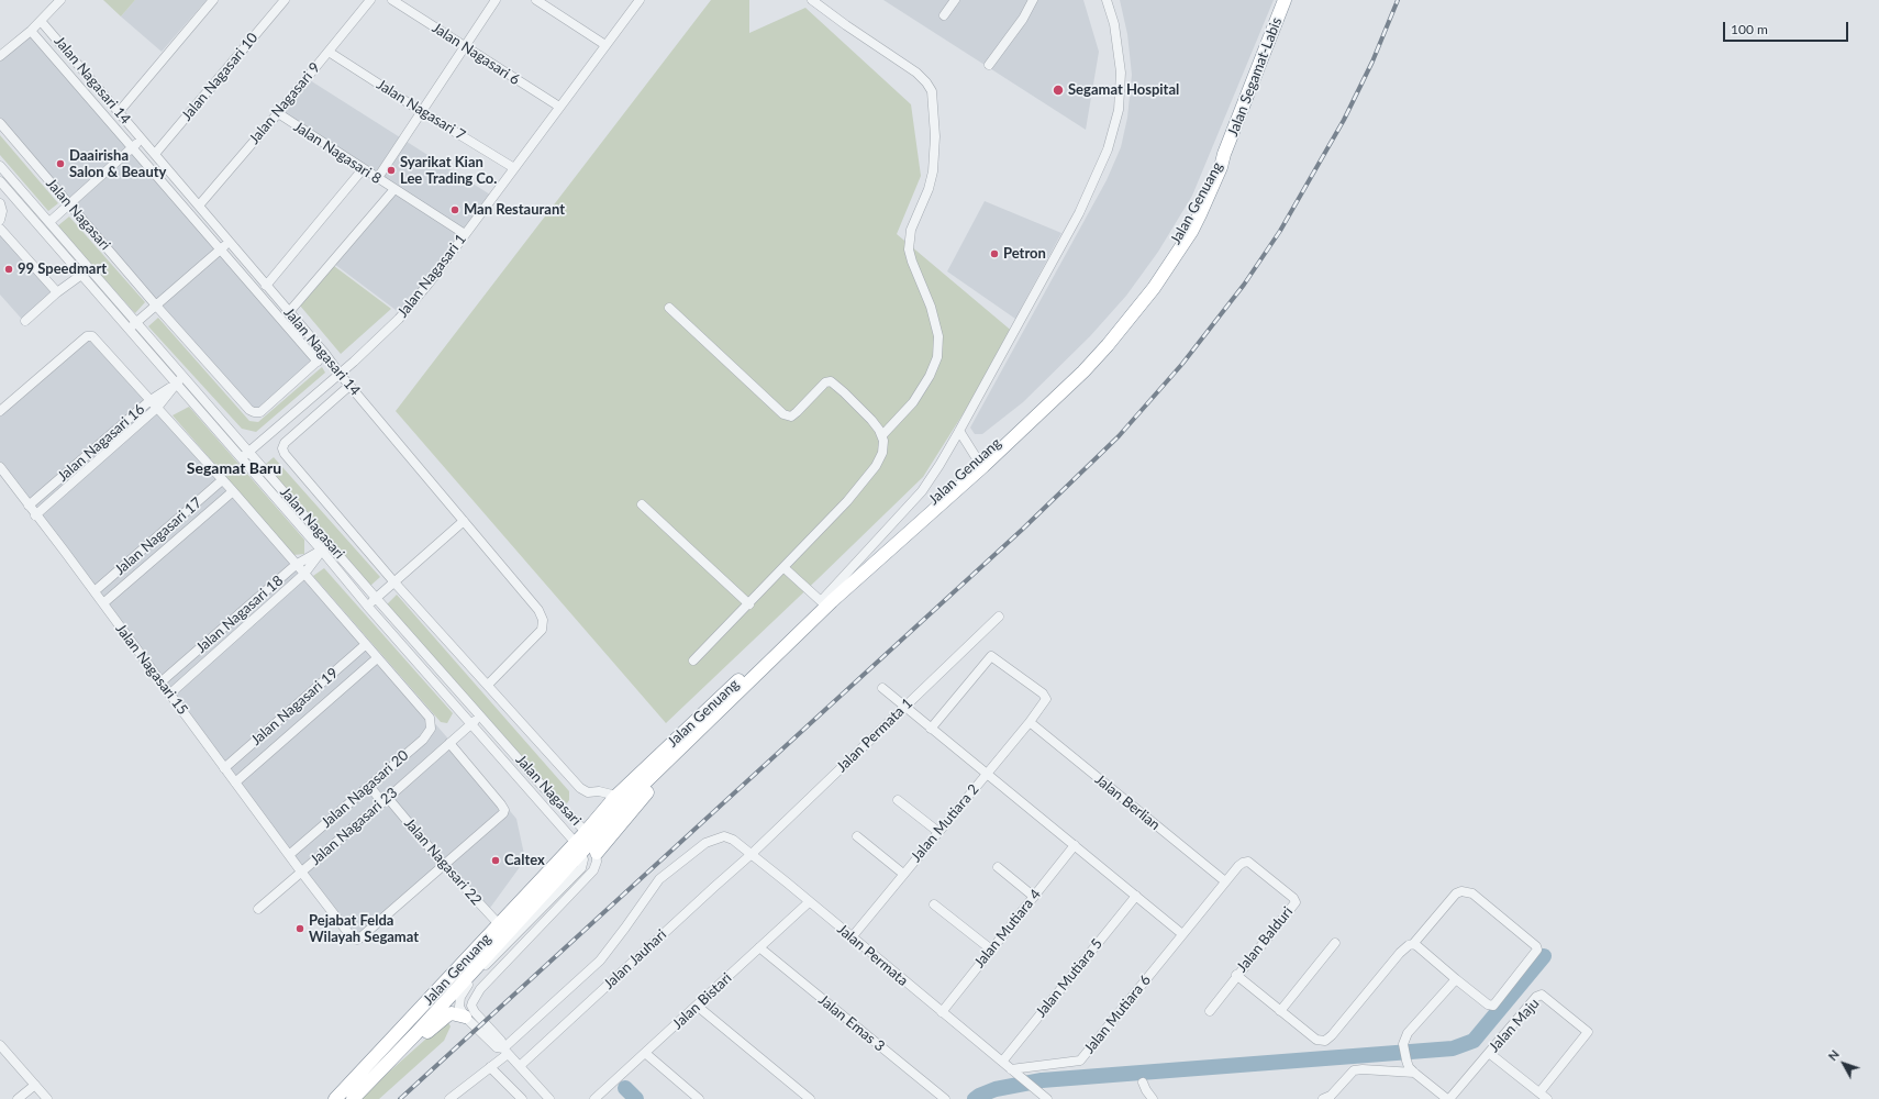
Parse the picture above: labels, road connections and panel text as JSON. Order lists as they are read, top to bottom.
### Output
{
  "streets": {
    "highway": ["Jalan Segamat-Labis", "Jalan Genuang"],
    "street": [
      "Jalan Nagasari 6",
      "Jalan Nagasari 10",
      "Jalan Nagasari 14",
      "Jalan Nagasari 9",
      "Jalan Nagasari 7",
      "Jalan Nagasari 8",
      "Jalan Nagasari",
      "Jalan Nagasari 1",
      "Jalan Nagasari 16",
      "Jalan Nagasari 17",
      "Jalan Nagasari 18",
      "Jalan Nagasari 15",
      "Jalan Nagasari 19",
      "Jalan Permata 1",
      "Jalan Nagasari 20",
      "Jalan Berlian",
      "Jalan Mutiara 2",
      "Jalan Nagasari 23",
      "Jalan Nagasari 22",
      "Jalan Mutiara 4",
      "Jalan Balduri",
      "Jalan Permata",
      "Jalan Jauhari",
      "Jalan Mutiara 5",
      "Jalan Bistari",
      "Jalan Mutiara 6",
      "Jalan Emas 3",
      "Jalan Maju"
    ]
  },
  "crossings": [
    ["Jalan Nagasari 6", "Jalan Nagasari 1"],
    ["Jalan Nagasari 10", "Jalan Nagasari 14"],
    ["Jalan Segamat-Labis", "Jalan Genuang"],
    ["Jalan Nagasari 14", "Jalan Nagasari 9"],
    ["Jalan Nagasari 14", "Jalan Nagasari"],
    ["Jalan Nagasari 14", "Jalan Nagasari 1"],
    ["Jalan Nagasari 9", "Jalan Nagasari 7"],
    ["Jalan Nagasari 9", "Jalan Nagasari 8"],
    ["Jalan Nagasari 7", "Jalan Nagasari 1"],
    ["Jalan Nagasari 8", "Jalan Nagasari 1"],
    ["Jalan Genuang", "Jalan Nagasari"],
    ["Jalan Genuang", "Jalan Nagasari 22"],
    ["Jalan Nagasari", "Jalan Nagasari 1"],
    ["Jalan Nagasari", "Jalan Nagasari 16"],
    ["Jalan Nagasari", "Jalan Nagasari 18"],
    ["Jalan Nagasari", "Jalan Nagasari 23"],
    ["Jalan Nagasari 16", "Jalan Nagasari 15"],
    ["Jalan Nagasari 17", "Jalan Nagasari 15"],
    ["Jalan Nagasari 18", "Jalan Nagasari 15"],
    ["Jalan Nagasari 15", "Jalan Nagasari 19"],
    ["Jalan Nagasari 15", "Jalan Nagasari 20"],
    ["Jalan Nagasari 15", "Jalan Nagasari 23"],
    ["Jalan Nagasari 15", "Jalan Nagasari 22"],
    ["Jalan Permata 1", "Jalan Permata"],
    ["Jalan Permata 1", "Jalan Jauhari"],
    ["Jalan Nagasari 20", "Jalan Nagasari 22"],
    ["Jalan Berlian", "Jalan Balduri"],
    ["Jalan Berlian", "Jalan Mutiara 6"],
    ["Jalan Mutiara 2", "Jalan Permata"],
    ["Jalan Nagasari 23", "Jalan Nagasari 22"],
    ["Jalan Mutiara 4", "Jalan Permata"],
    ["Jalan Balduri", "Jalan Mutiara 6"],
    ["Jalan Permata", "Jalan Jauhari"],
    ["Jalan Permata", "Jalan Mutiara 5"],
    ["Jalan Permata", "Jalan Bistari"],
    ["Jalan Permata", "Jalan Mutiara 6"],
    ["Jalan Bistari", "Jalan Emas 3"]
  ],
  "districts": ["Segamat Baru"],
  "places": [
    "Segamat Hospital",
    "Daairisha Salon & Beauty",
    "Syarikat Kian Lee Trading Co.",
    "Man Restaurant",
    "Petron",
    "99 Speedmart",
    "Caltex",
    "Pejabat Felda Wilayah Segamat"
  ],
  "scale_bar": "100 m",
  "north": "top left"
}
